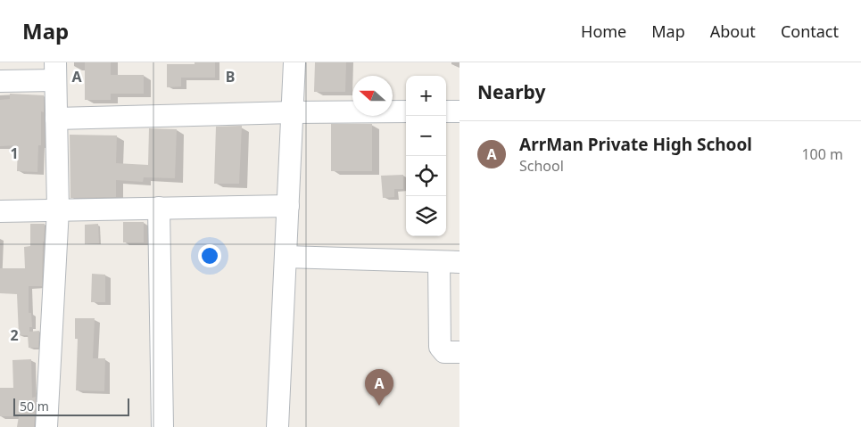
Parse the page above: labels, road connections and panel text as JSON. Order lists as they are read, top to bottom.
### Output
{
  "scale_bar": "50 m",
  "north": "left",
  "page": {
    "header": "Map",
    "nav": [
      "Home",
      "Map",
      "About",
      "Contact"
    ],
    "heading": "Nearby",
    "map_buttons": ["+", "−"],
    "list": [
      {
        "mark": "A",
        "name": "ArrMan Private High School",
        "note": "School",
        "value": "100 m"
      }
    ],
    "pins": "A",
    "scale": "50 m"
  },
  "grid": {
    "columns": ["A", "B"],
    "rows": ["1", "2"]
  }
}
